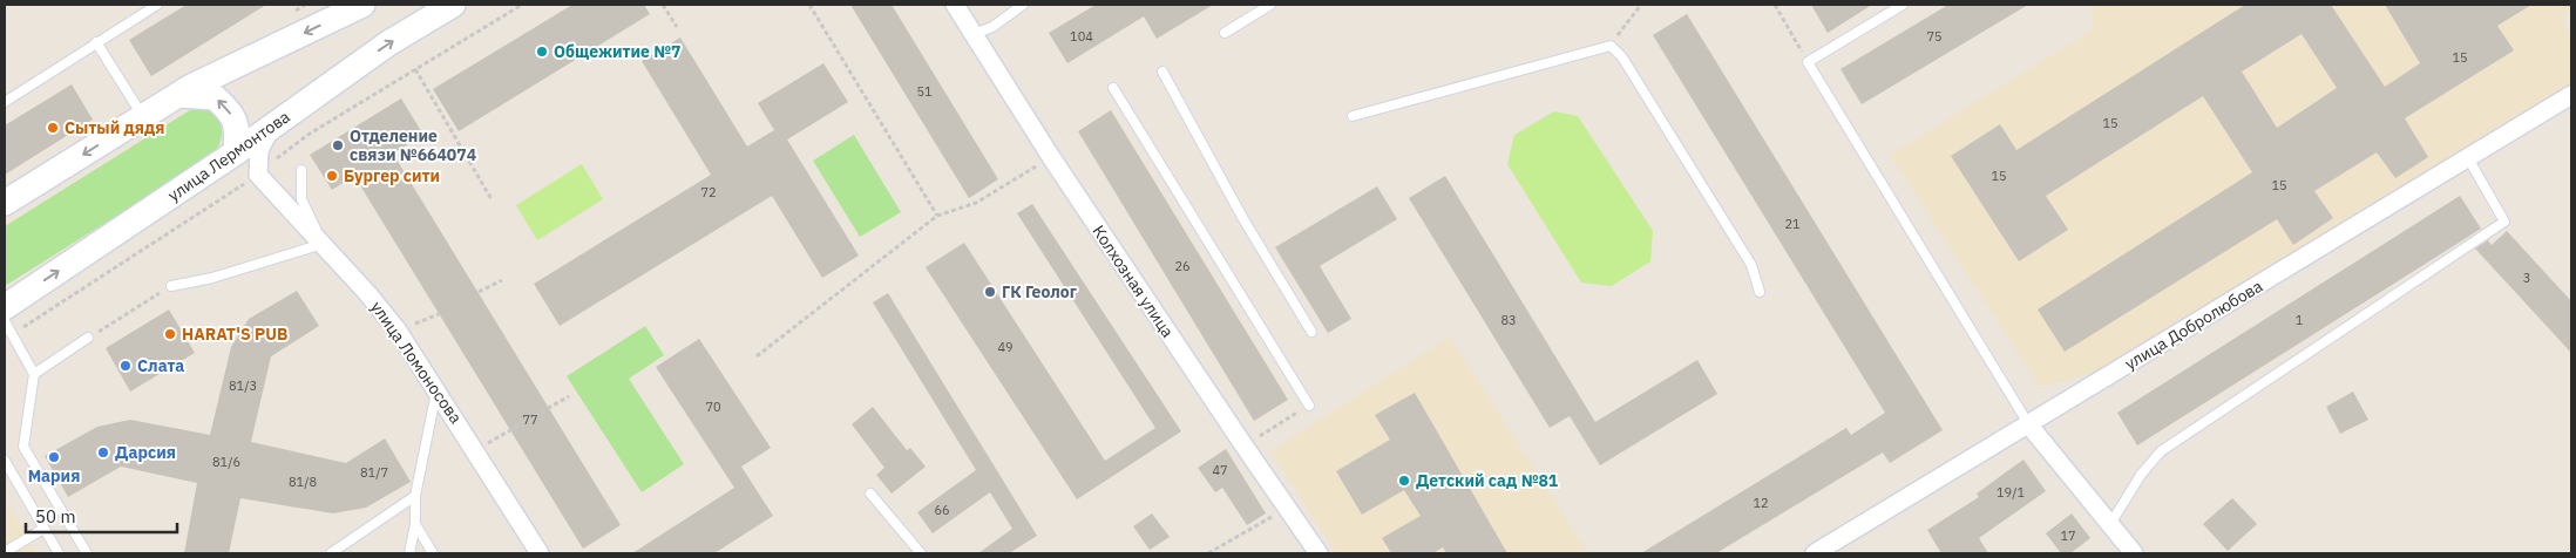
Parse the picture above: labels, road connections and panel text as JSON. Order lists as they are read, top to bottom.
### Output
{
  "streets": {
    "main road": ["улица Лермонтова"],
    "street": ["Колхозная улица", "улица Добролюбова", "улица Ломоносова"]
  },
  "places": [
    "Общежитие №7",
    "Сытый дядя",
    "Отделение связи №664074",
    "Бургер сити",
    "ГК Геолог",
    "HARAT'S PUB",
    "Слата",
    "Дарсия",
    "Мария",
    "Детский сад №81"
  ],
  "house_numbers": [
    "104",
    "75",
    "15",
    "51",
    "15",
    "15",
    "15",
    "72",
    "21",
    "26",
    "3",
    "83",
    "1",
    "49",
    "81/3",
    "70",
    "77",
    "81/6",
    "47",
    "81/7",
    "81/8",
    "19/1",
    "12",
    "66",
    "17"
  ],
  "scale_bar": "50 m"
}
